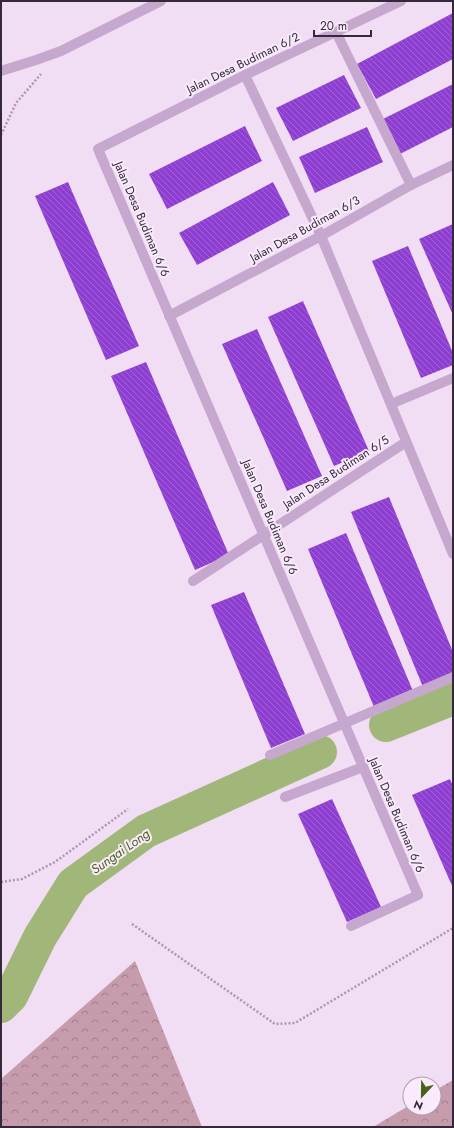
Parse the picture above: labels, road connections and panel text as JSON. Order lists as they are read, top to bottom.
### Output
{
  "streets": {
    "street": [
      "Jalan Desa Budiman 6/2",
      "Jalan Desa Budiman 6/6",
      "Jalan Desa Budiman 6/3",
      "Jalan Desa Budiman 6/5"
    ]
  },
  "crossings": [
    ["Jalan Desa Budiman 6/2", "Jalan Desa Budiman 6/6"],
    ["Jalan Desa Budiman 6/2", "Jalan Desa Budiman 6/5"],
    ["Jalan Desa Budiman 6/6", "Jalan Desa Budiman 6/3"],
    ["Jalan Desa Budiman 6/6", "Jalan Desa Budiman 6/5"],
    ["Jalan Desa Budiman 6/3", "Jalan Desa Budiman 6/5"]
  ],
  "water": ["Sungai Long"],
  "scale_bar": "20 m",
  "north": "bottom"
}
